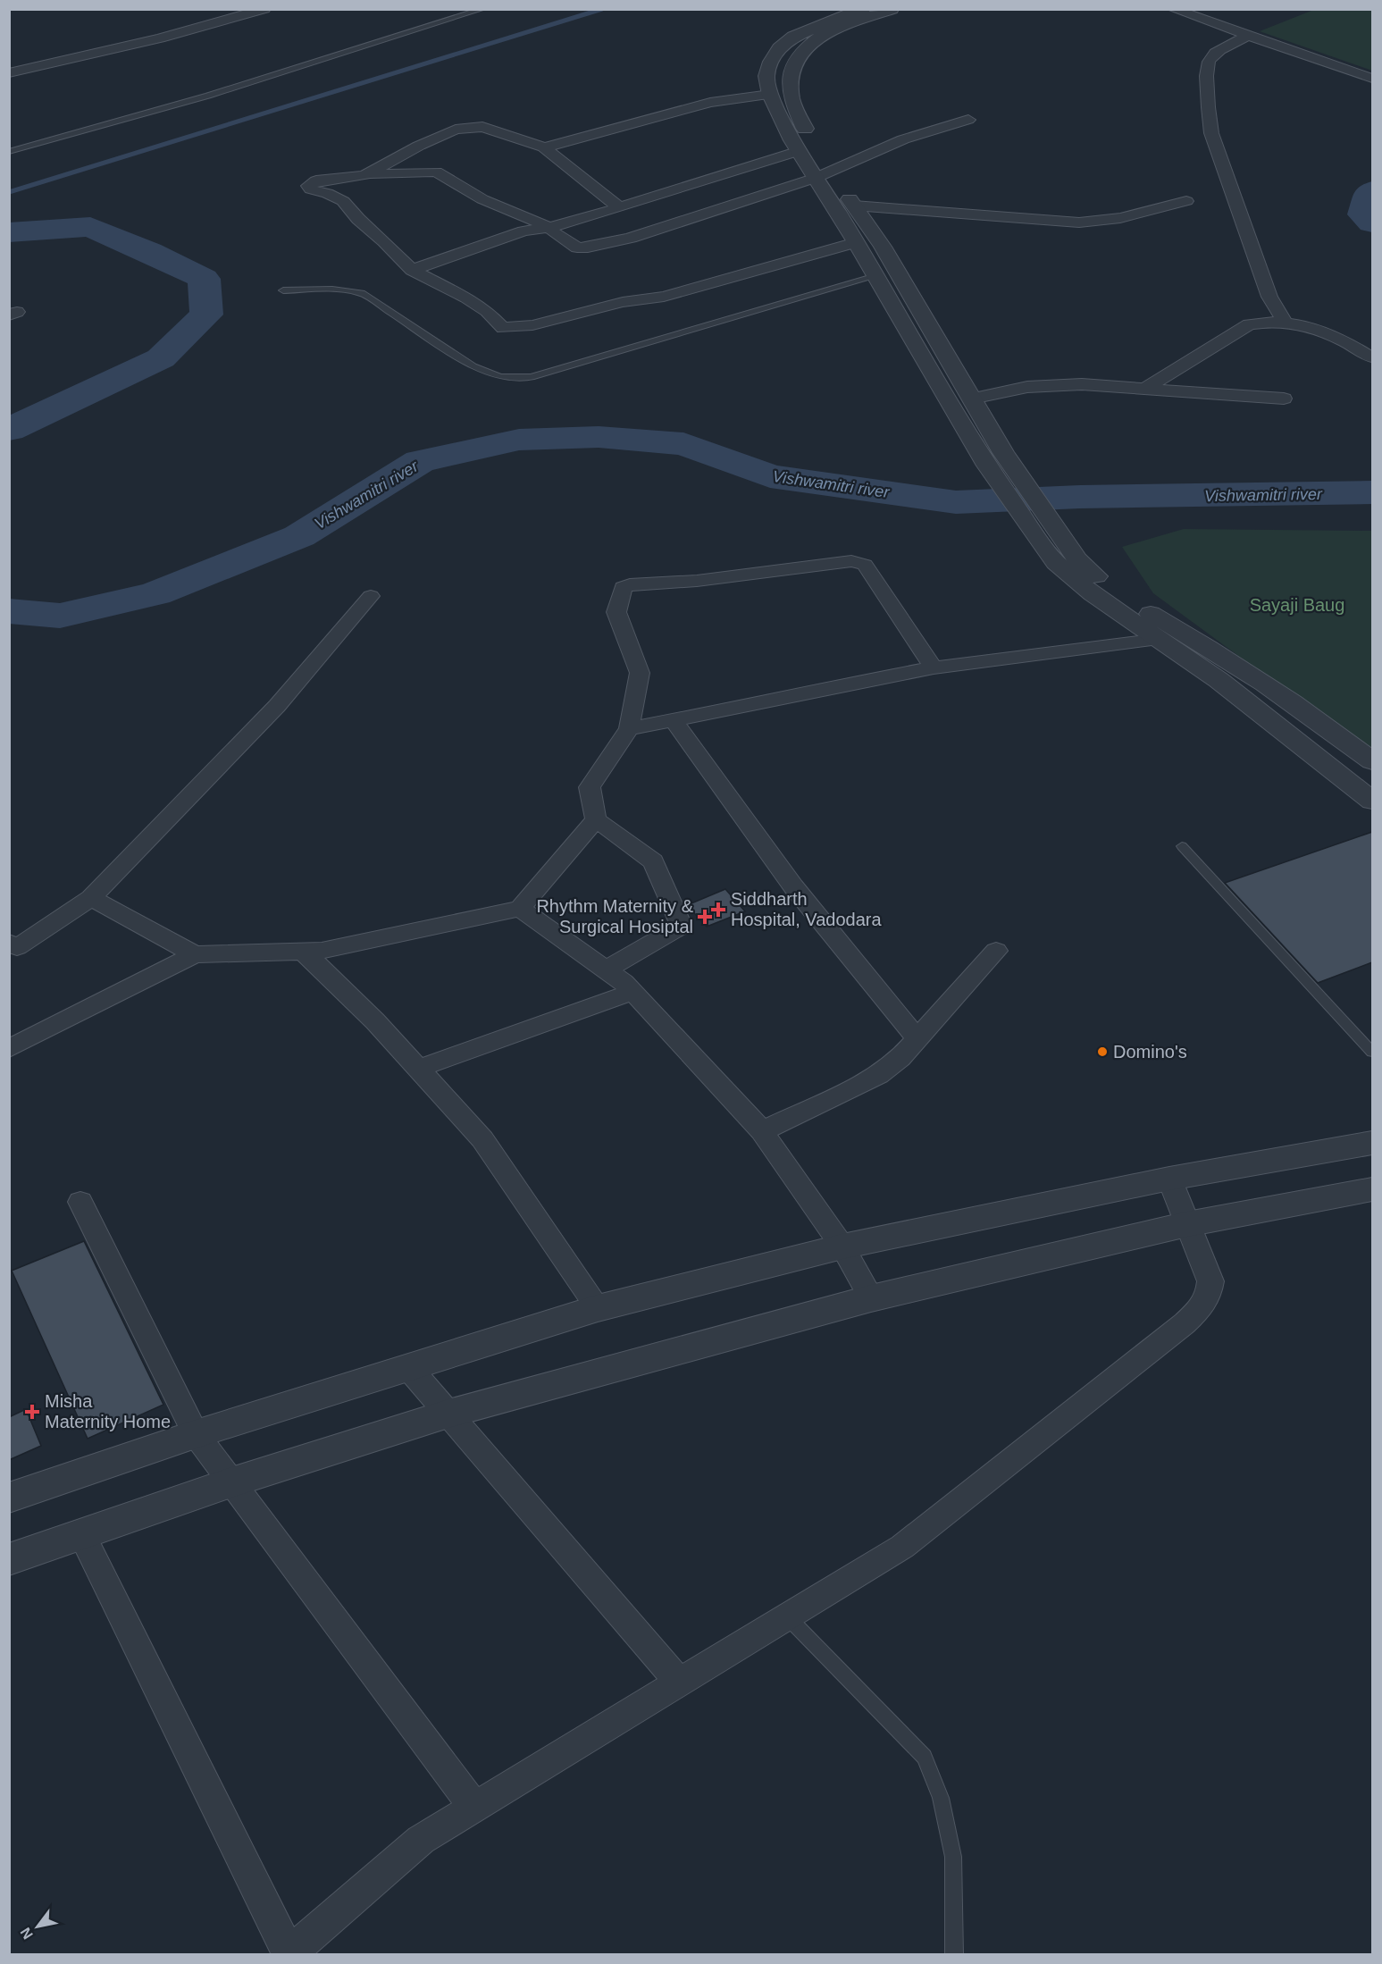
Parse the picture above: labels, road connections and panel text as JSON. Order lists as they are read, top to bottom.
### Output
{
  "water": ["Vishwamitri river"],
  "parks": ["Sayaji Baug"],
  "places": {
    "health": ["Siddharth Hospital, Vadodara", "Rhythm Maternity & Surgical Hosiptal", "Misha Maternity Home"],
    "other": ["Domino's"]
  },
  "north": "bottom left"
}
